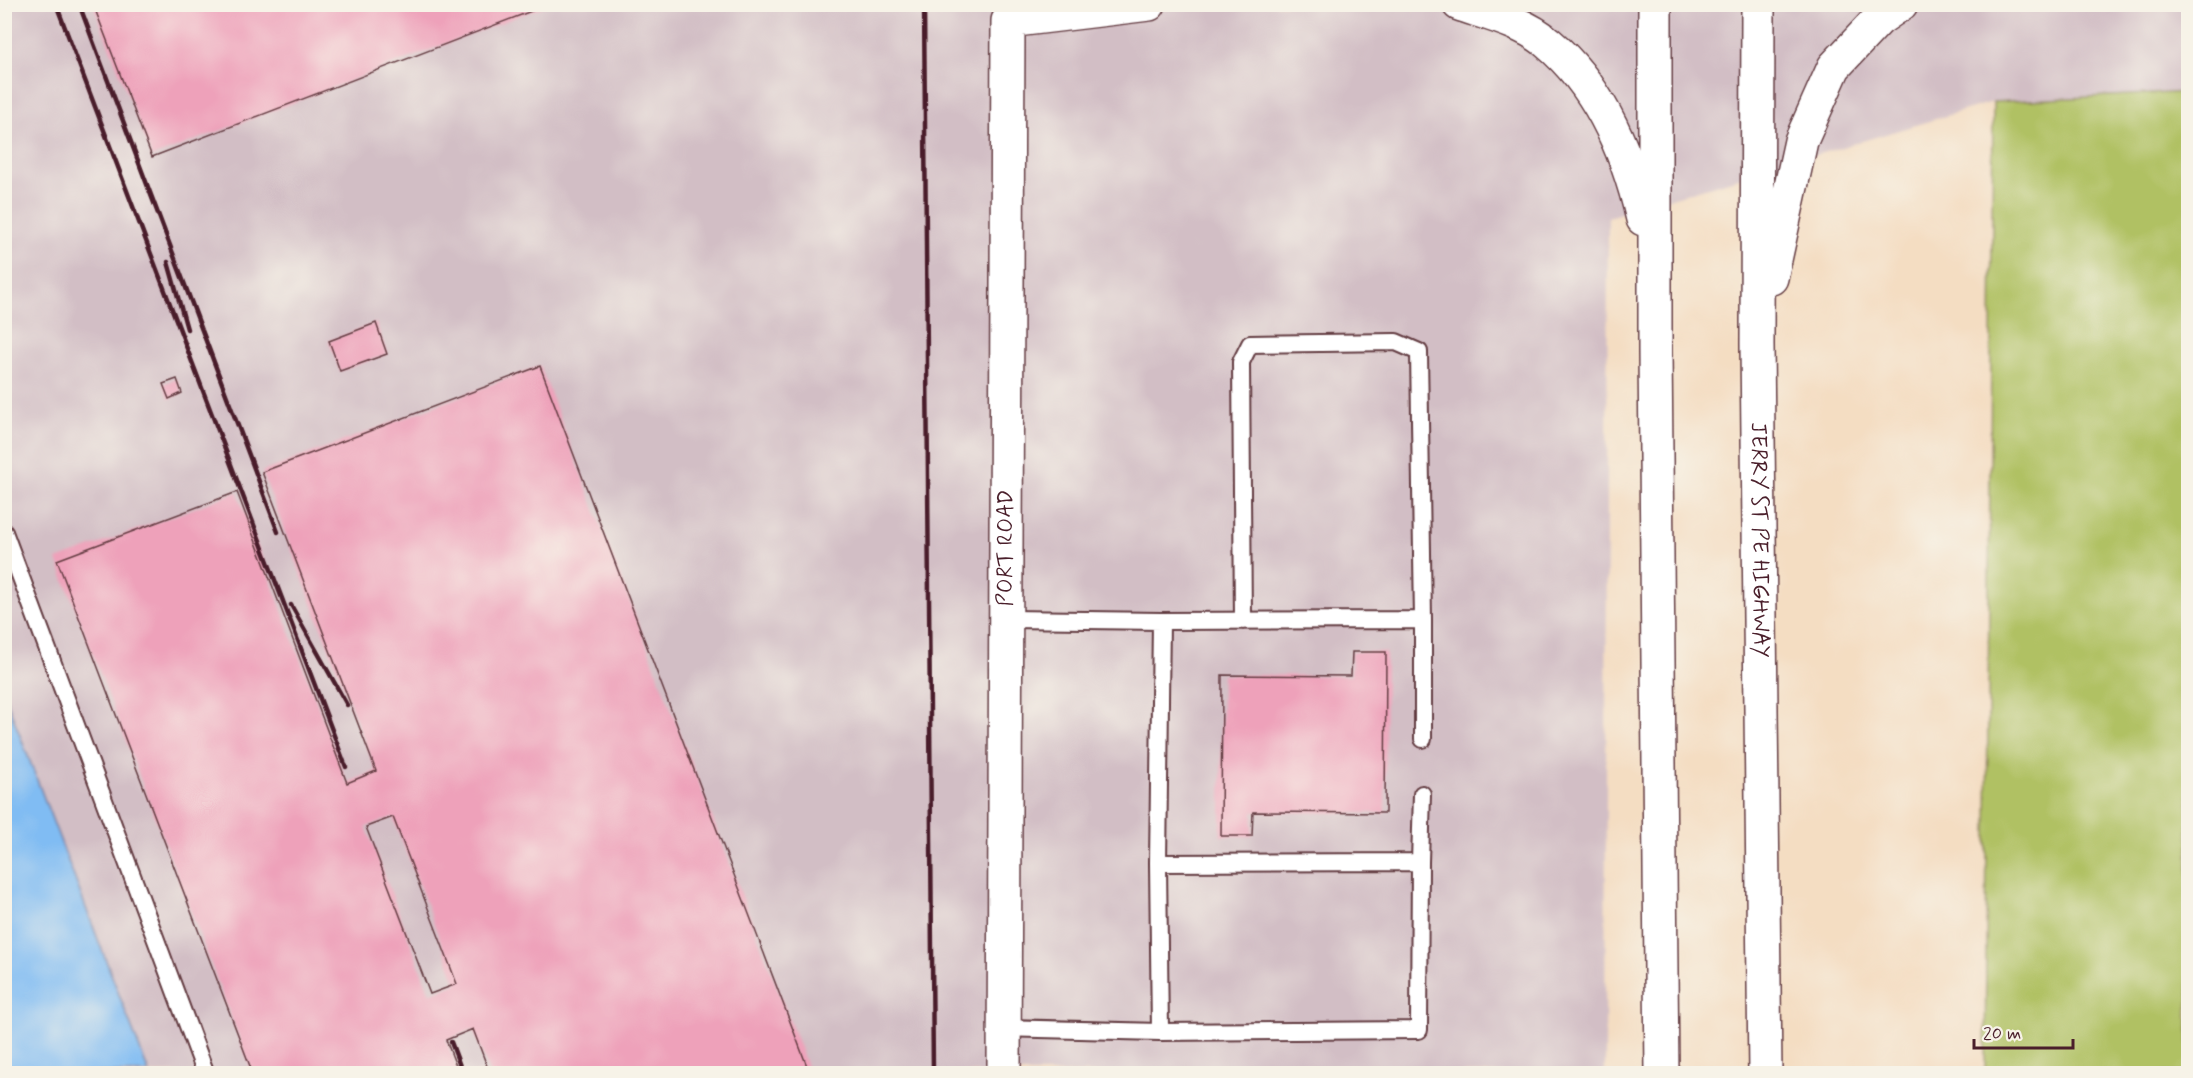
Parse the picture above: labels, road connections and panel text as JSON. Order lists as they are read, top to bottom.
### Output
{
  "streets": {
    "main road": ["JERRY ST PE HIGHWAY", "PORT ROAD"]
  },
  "scale_bar": "20 m"
}
